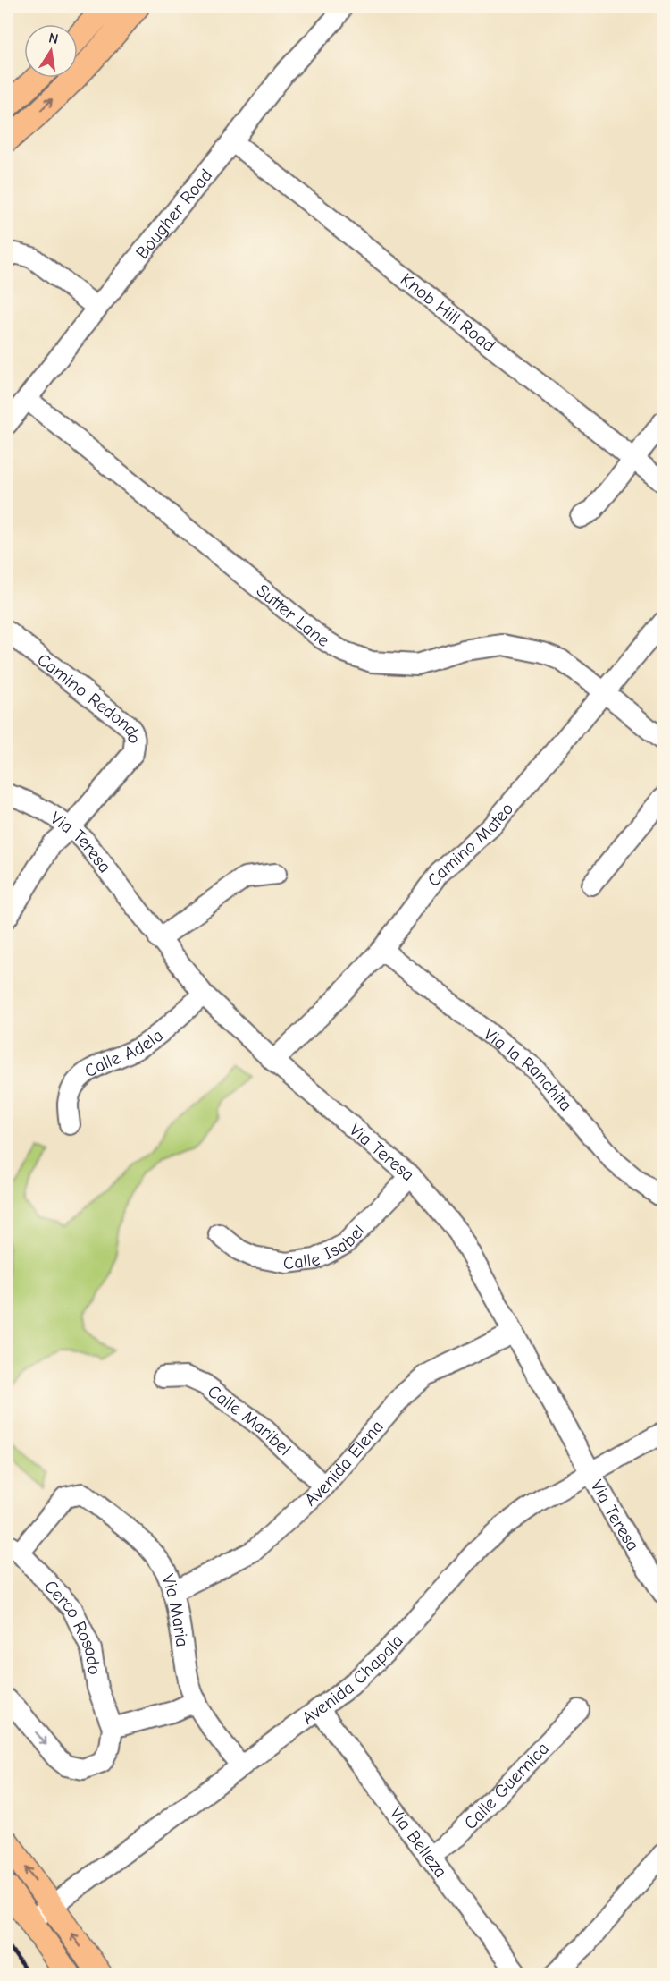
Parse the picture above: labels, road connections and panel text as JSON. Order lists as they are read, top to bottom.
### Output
{
  "streets": {
    "street": [
      "Bougher Road",
      "Knob Hill Road",
      "Sutter Lane",
      "Camino Redondo",
      "Camino Mateo",
      "Via Teresa",
      "Calle Adela",
      "Via la Ranchita",
      "Calle Isabel",
      "Calle Maribel",
      "Avenida Elena",
      "Via Maria",
      "Cerco Rosado",
      "Avenida Chapala",
      "Calle Guernica",
      "Via Belleza"
    ]
  },
  "crossings": [
    ["Bougher Road", "Knob Hill Road"],
    ["Bougher Road", "Sutter Lane"],
    ["Sutter Lane", "Camino Mateo"],
    ["Camino Redondo", "Via Teresa"],
    ["Camino Mateo", "Via Teresa"],
    ["Camino Mateo", "Via la Ranchita"],
    ["Via Teresa", "Calle Adela"],
    ["Via Teresa", "Calle Isabel"],
    ["Via Teresa", "Avenida Elena"],
    ["Via Teresa", "Avenida Chapala"],
    ["Calle Maribel", "Avenida Elena"],
    ["Avenida Elena", "Via Maria"],
    ["Via Maria", "Cerco Rosado"],
    ["Via Maria", "Avenida Chapala"],
    ["Avenida Chapala", "Via Belleza"],
    ["Calle Guernica", "Via Belleza"]
  ],
  "north": "top"
}
